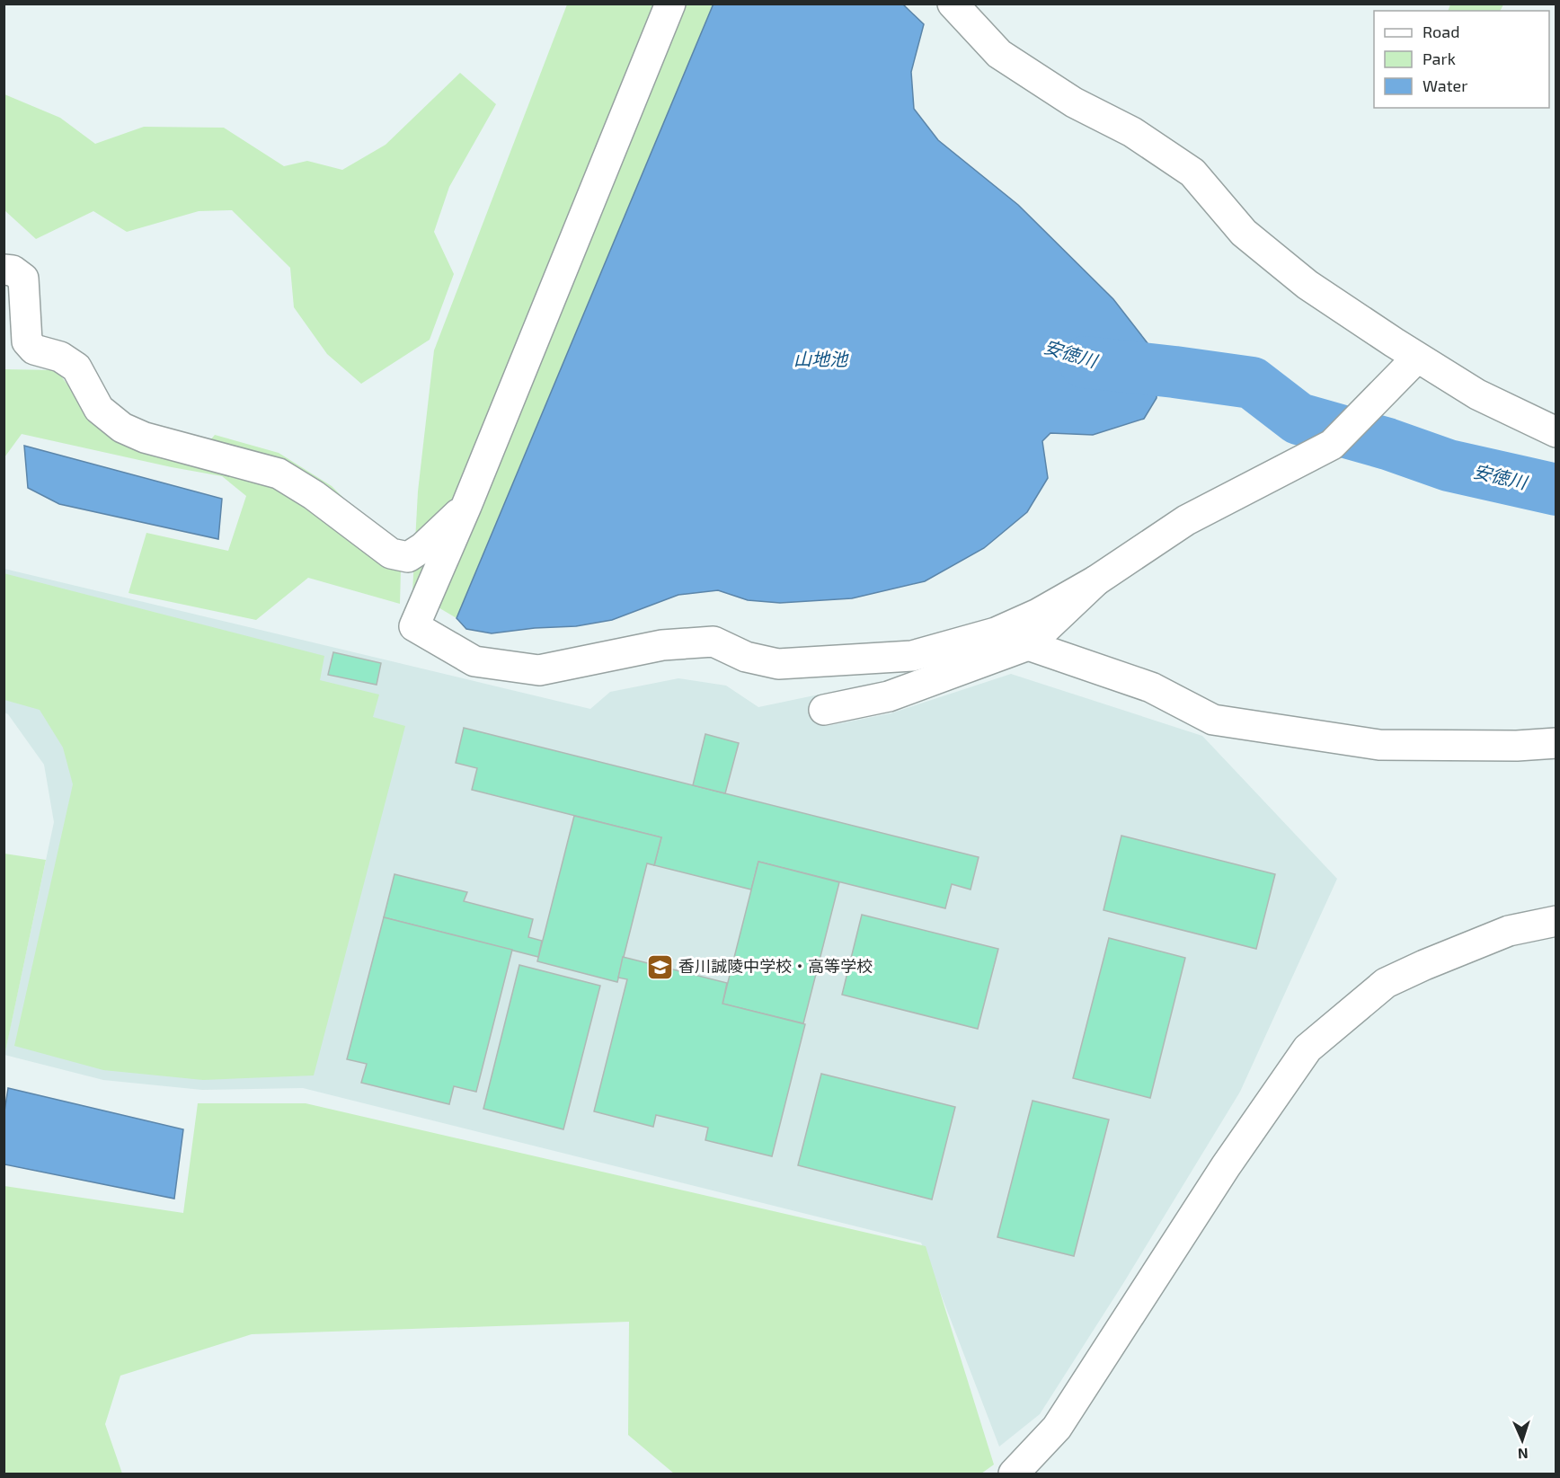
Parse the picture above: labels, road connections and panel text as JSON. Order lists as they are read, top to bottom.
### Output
{
  "water": ["安徳川", "山地池"],
  "places": {
    "school or university": ["香川誠陵中学校・高等学校"]
  },
  "legend": ["Road", "Park", "Water"],
  "north": "bottom"
}
